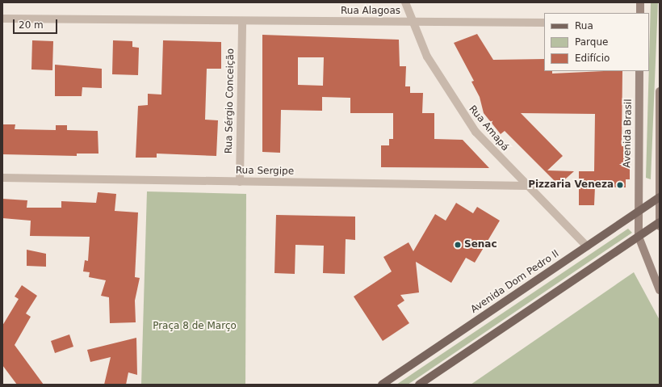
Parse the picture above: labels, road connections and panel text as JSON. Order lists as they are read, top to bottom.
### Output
{
  "streets": {
    "main road": ["Avenida Brasil", "Avenida Dom Pedro II"],
    "street": [
      "Rua Alagoas",
      "Rua Sérgio Conceição",
      "Rua Amapá",
      "Rua Sergipe"
    ]
  },
  "crossings": [
    ["Rua Alagoas", "Rua Sérgio Conceição"],
    ["Rua Alagoas", "Rua Amapá"],
    ["Rua Sérgio Conceição", "Rua Sergipe"],
    ["Rua Amapá", "Rua Sergipe"],
    ["Rua Amapá", "Avenida Dom Pedro II"],
    ["Avenida Brasil", "Avenida Dom Pedro II"]
  ],
  "parks": ["Praça 8 de Março"],
  "places": ["Pizzaria Veneza", "Senac"],
  "legend": ["Rua", "Parque", "Edifício"],
  "scale_bar": "20 m"
}
